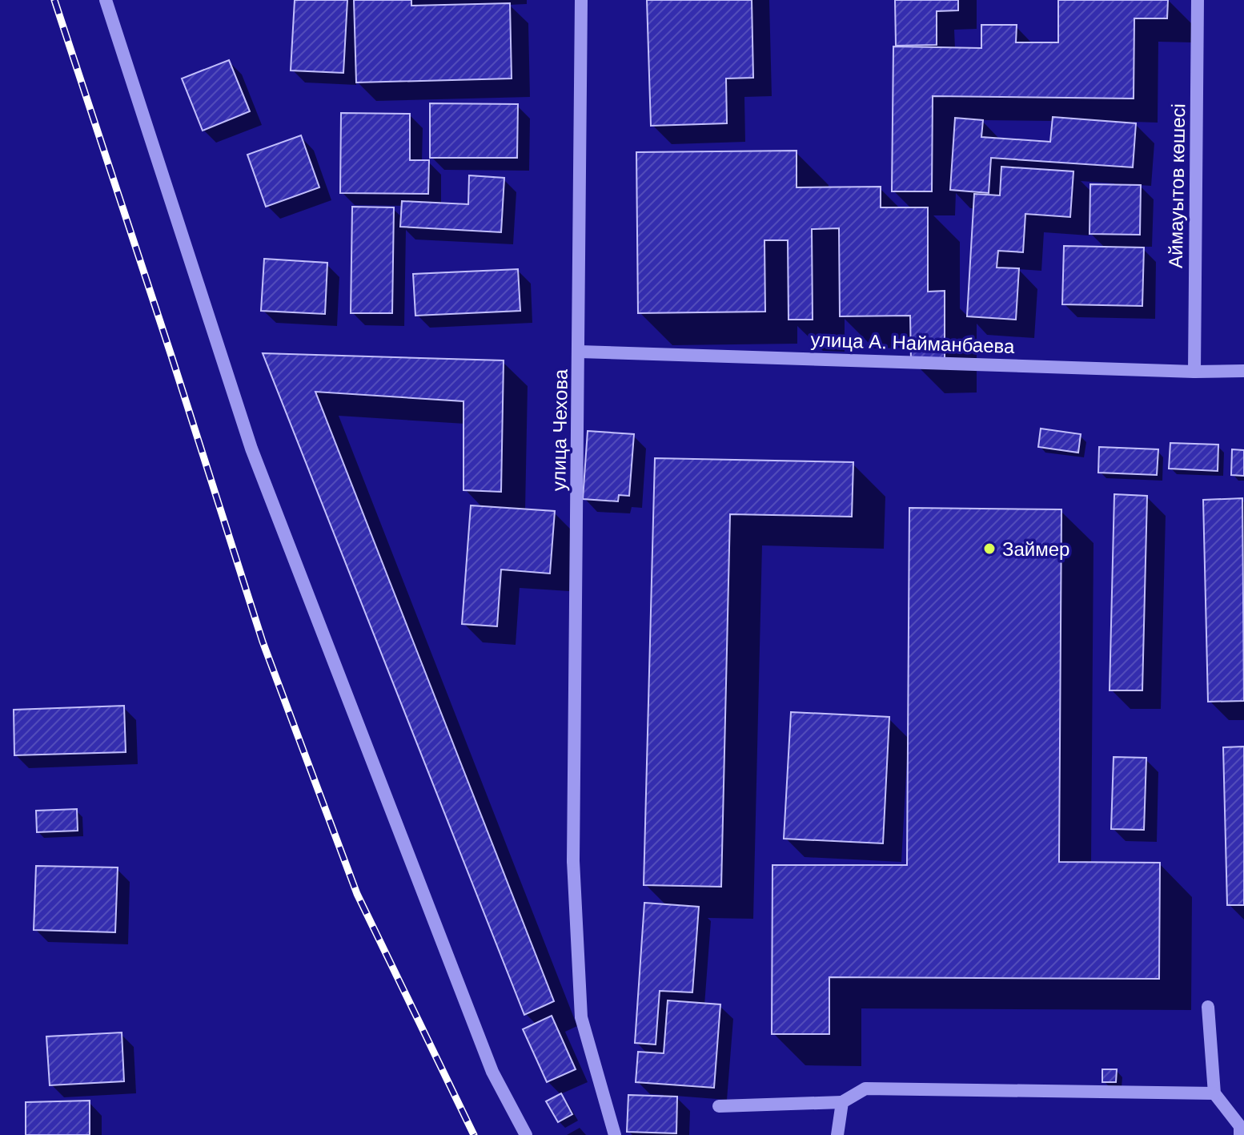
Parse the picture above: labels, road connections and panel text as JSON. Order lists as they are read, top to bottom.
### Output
{
  "streets": {
    "street": ["Аймауытов көшесі", "улица А. Найманбаева", "улица Чехова"]
  },
  "crossings": [
    ["Аймауытов көшесі", "улица А. Найманбаева"],
    ["улица А. Найманбаева", "улица Чехова"]
  ],
  "places": ["Займер"]
}
